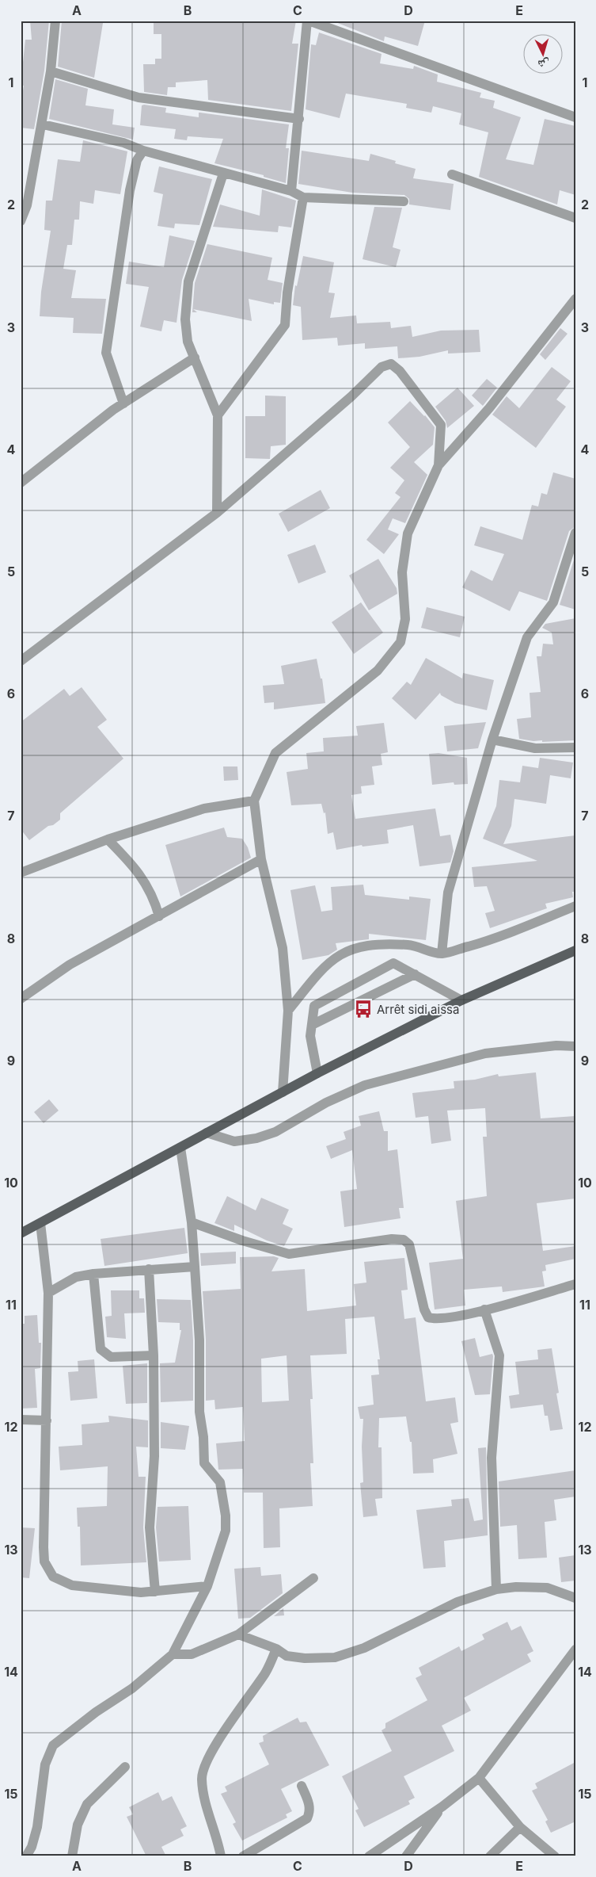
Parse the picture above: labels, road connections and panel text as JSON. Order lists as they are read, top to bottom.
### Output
{
  "places": {
    "bus stop": ["Arrêt sidi aissa"]
  },
  "north": "bottom",
  "grid": {
    "columns": [
      "A",
      "B",
      "C",
      "D",
      "E"
    ],
    "rows": [
      "1",
      "2",
      "3",
      "4",
      "5",
      "6",
      "7",
      "8",
      "9",
      "10",
      "11",
      "12",
      "13",
      "14",
      "15"
    ]
  }
}
